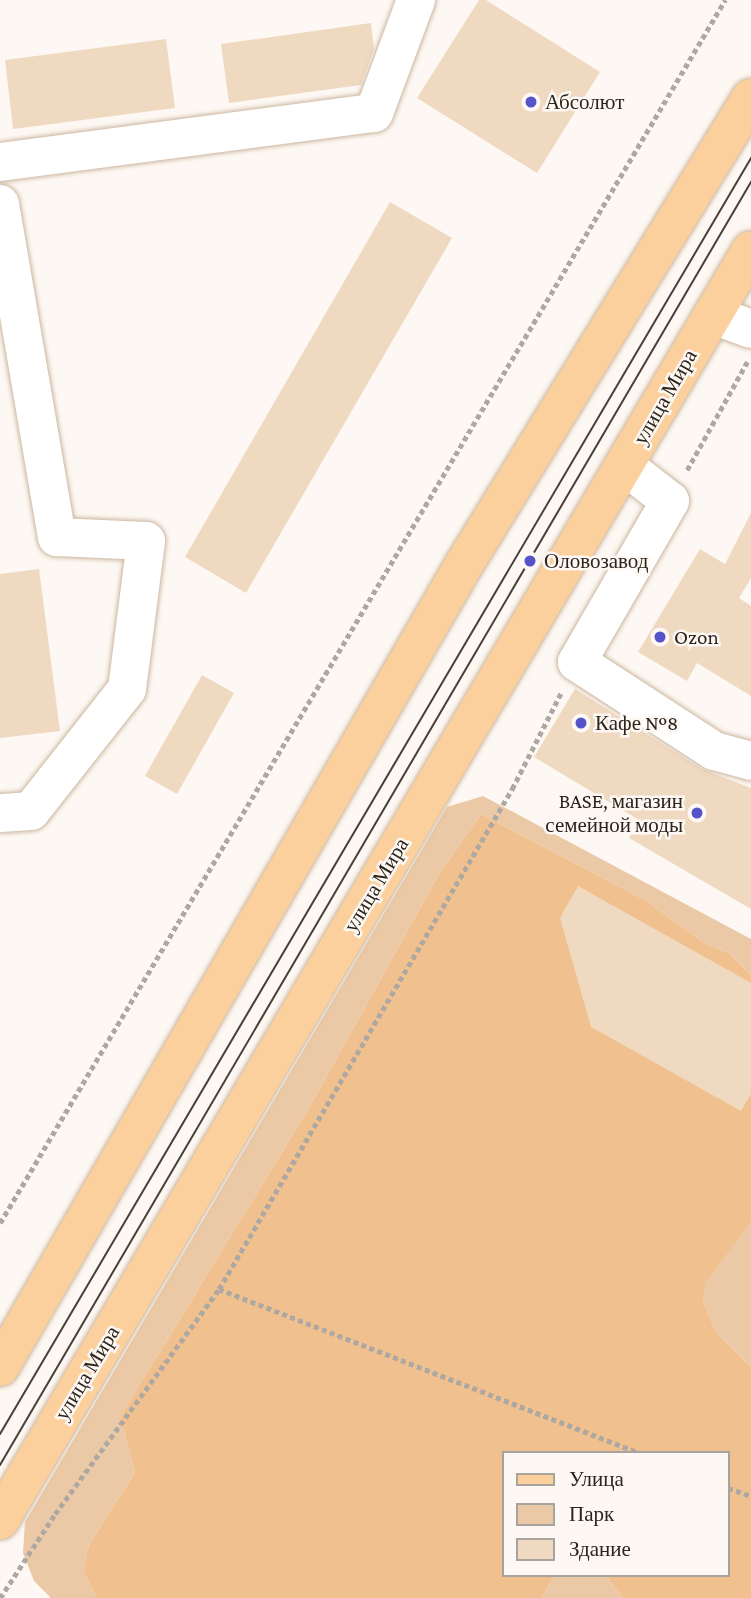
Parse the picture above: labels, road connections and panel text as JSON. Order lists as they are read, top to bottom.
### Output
{
  "streets": {
    "main road": ["улица Мира"]
  },
  "places": [
    "Абсолют",
    "Оловозавод",
    "Ozon",
    "Кафе №8",
    "BASE, магазин семейной моды"
  ],
  "legend": ["Улица", "Парк", "Здание"]
}
